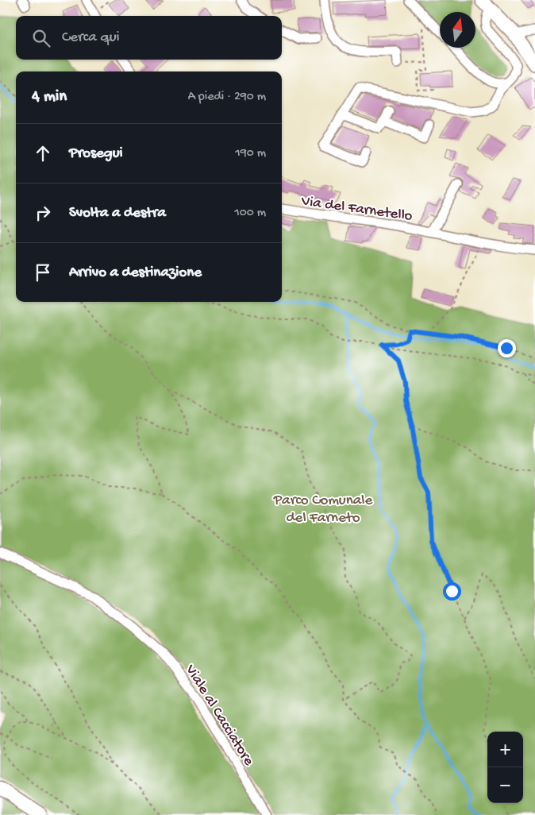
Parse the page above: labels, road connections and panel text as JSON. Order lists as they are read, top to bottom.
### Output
{
  "streets": {
    "street": ["Via del Farnetello", "Viale al Cacciatore"]
  },
  "parks": ["Parco Comunale del Farneto"],
  "north": "top",
  "page": {
    "search": "Cerca qui",
    "heading": ["4 min", "A piedi · 290 m"],
    "list": [
      ["Prosegui", "190 m"],
      ["Svolta a destra", "100 m"],
      "Arrivo a destinazione"
    ],
    "map_buttons": ["+", "−"]
  }
}
